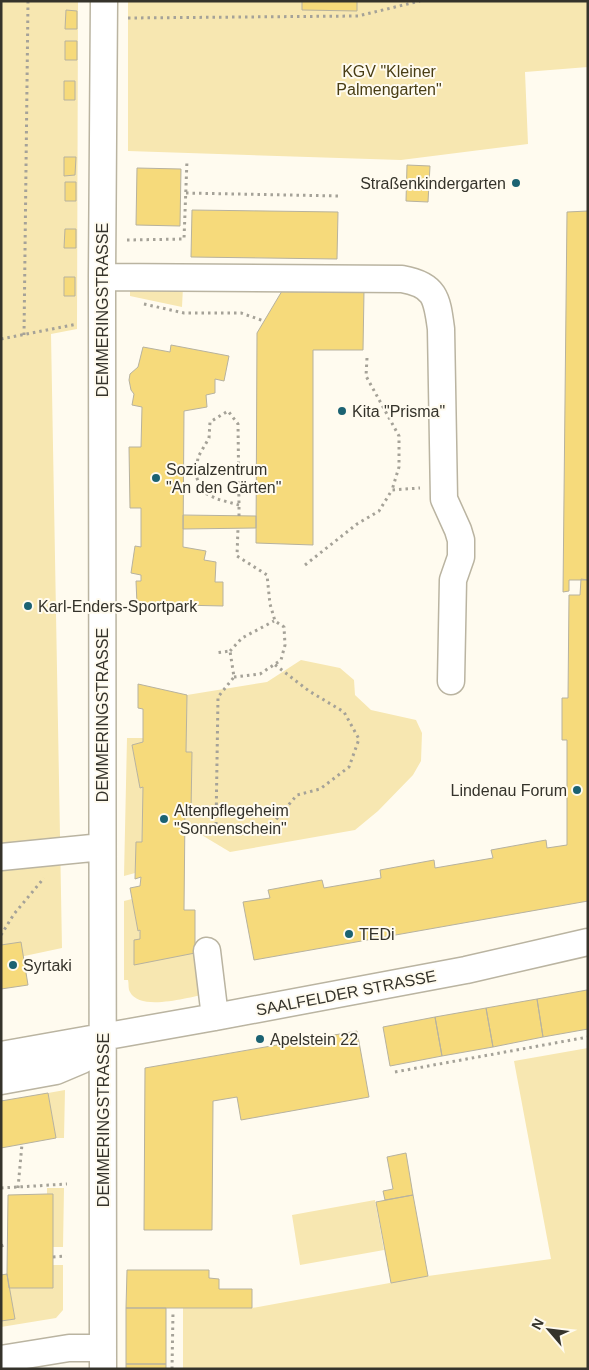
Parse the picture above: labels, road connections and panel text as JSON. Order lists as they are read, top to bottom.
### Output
{
  "streets": {
    "street": ["DEMMERINGSTRASSE", "SAALFELDER STRASSE"]
  },
  "crossings": [
    ["DEMMERINGSTRASSE", "SAALFELDER STRASSE"]
  ],
  "parks": ["KGV \"Kleiner Palmengarten\""],
  "places": [
    "Straßenkindergarten",
    "Kita \"Prisma\"",
    "Sozialzentrum \"An den Gärten\"",
    "Karl-Enders-Sportpark",
    "Lindenau Forum",
    "Altenpflegeheim \"Sonnenschein\"",
    "TEDi",
    "Syrtaki",
    "Apelstein 22"
  ],
  "north": "top left"
}
